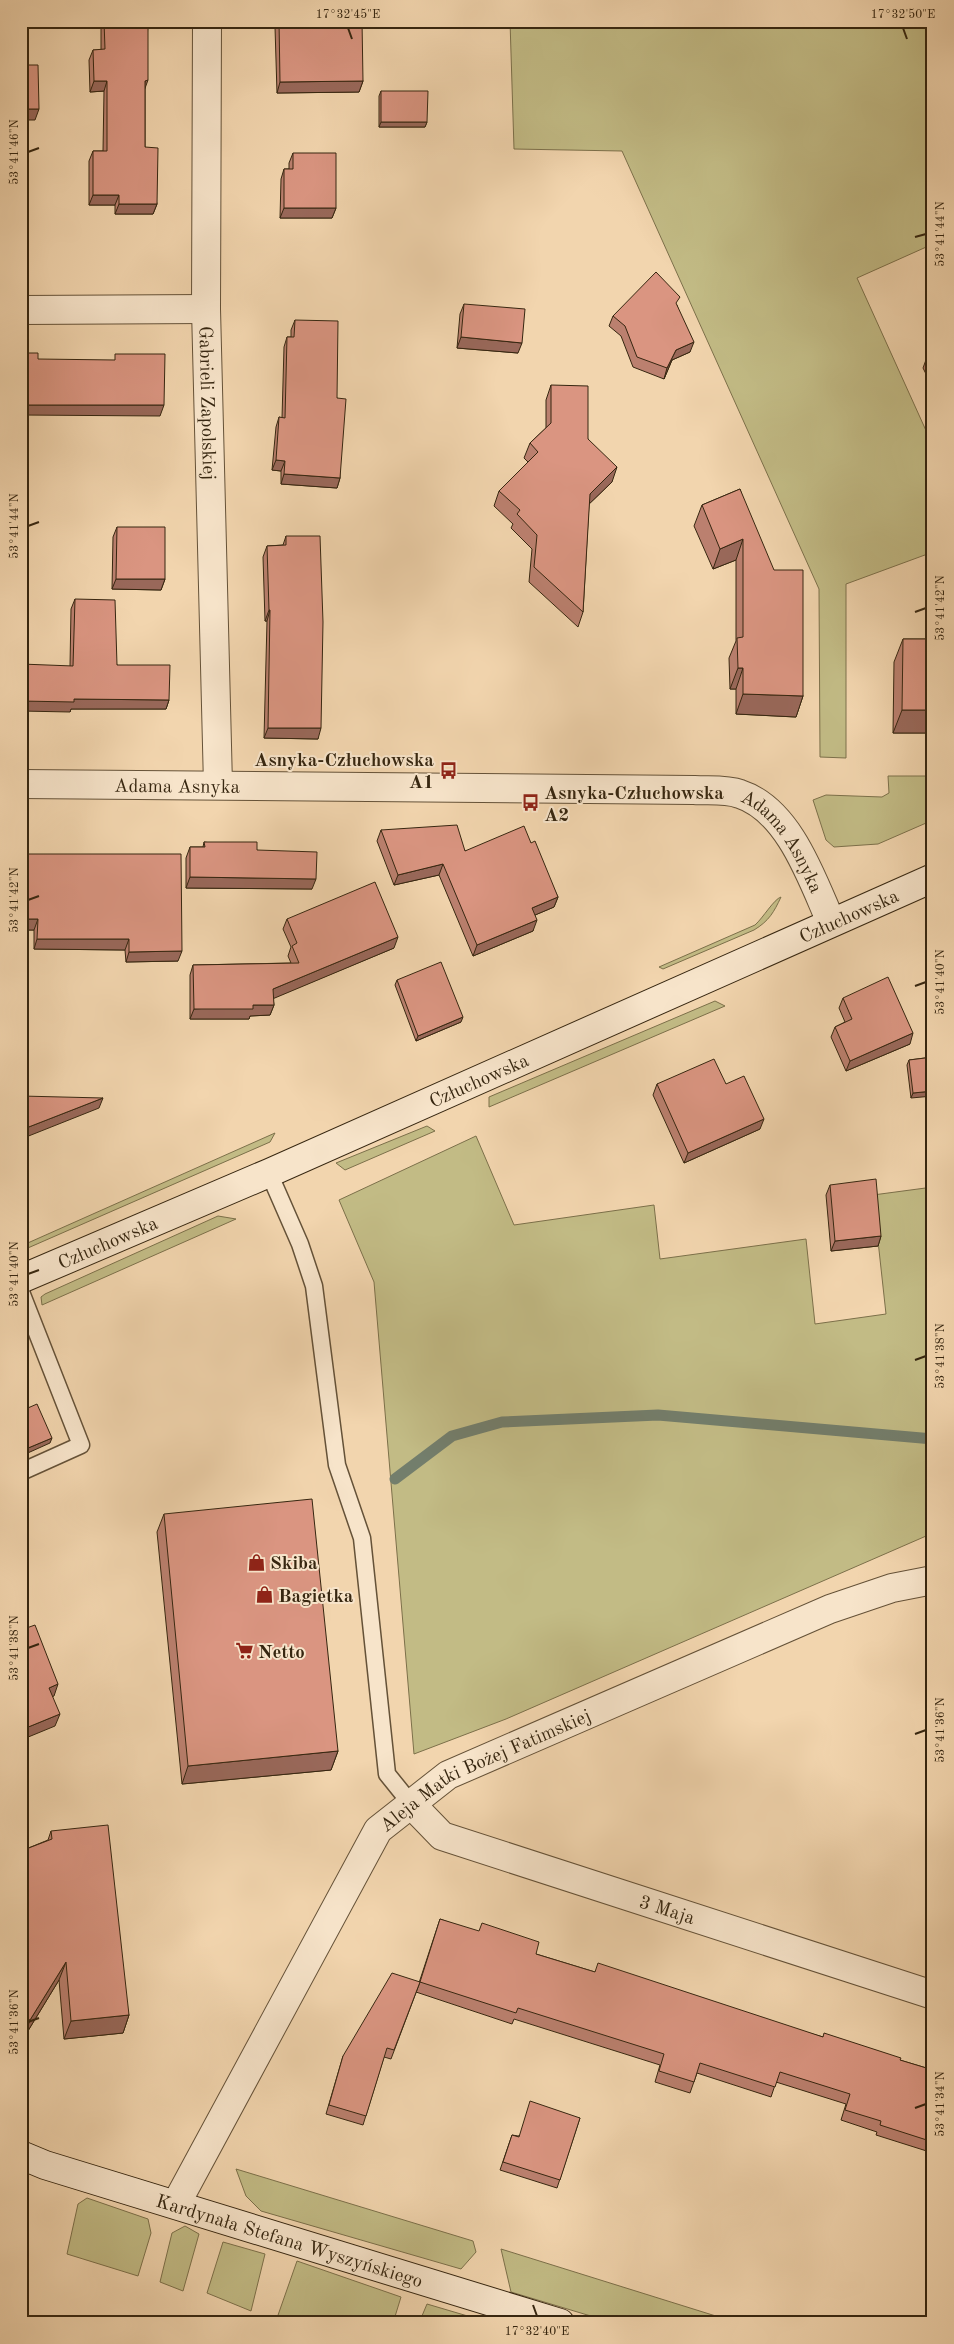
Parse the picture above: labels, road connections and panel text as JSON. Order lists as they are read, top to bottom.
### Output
{
  "streets": {
    "street": [
      "Gabrieli Zapolskiej",
      "Adama Asnyka",
      "Człuchowska",
      "Aleja Matki Bożej Fatimskiej",
      "3 Maja",
      "Kardynała Stefana Wyszyńskiego"
    ]
  },
  "crossings": [
    ["Gabrieli Zapolskiej", "Adama Asnyka"],
    ["Adama Asnyka", "Człuchowska"],
    ["Aleja Matki Bożej Fatimskiej", "3 Maja"],
    ["Aleja Matki Bożej Fatimskiej", "Kardynała Stefana Wyszyńskiego"]
  ],
  "places": {
    "bus stop": ["Asnyka-Człuchowska A1", "Asnyka-Człuchowska A2"],
    "shop": ["Skiba", "Bagietka"],
    "supermarket": ["Netto"]
  },
  "coordinates": [
    "17°32'45\"E",
    "17°32'50\"E",
    "53°41'46\"N",
    "53°41'44\"N",
    "53°41'42\"N",
    "53°41'40\"N",
    "53°41'38\"N",
    "53°41'36\"N",
    "53°41'34\"N",
    "17°32'40\"E"
  ]
}
